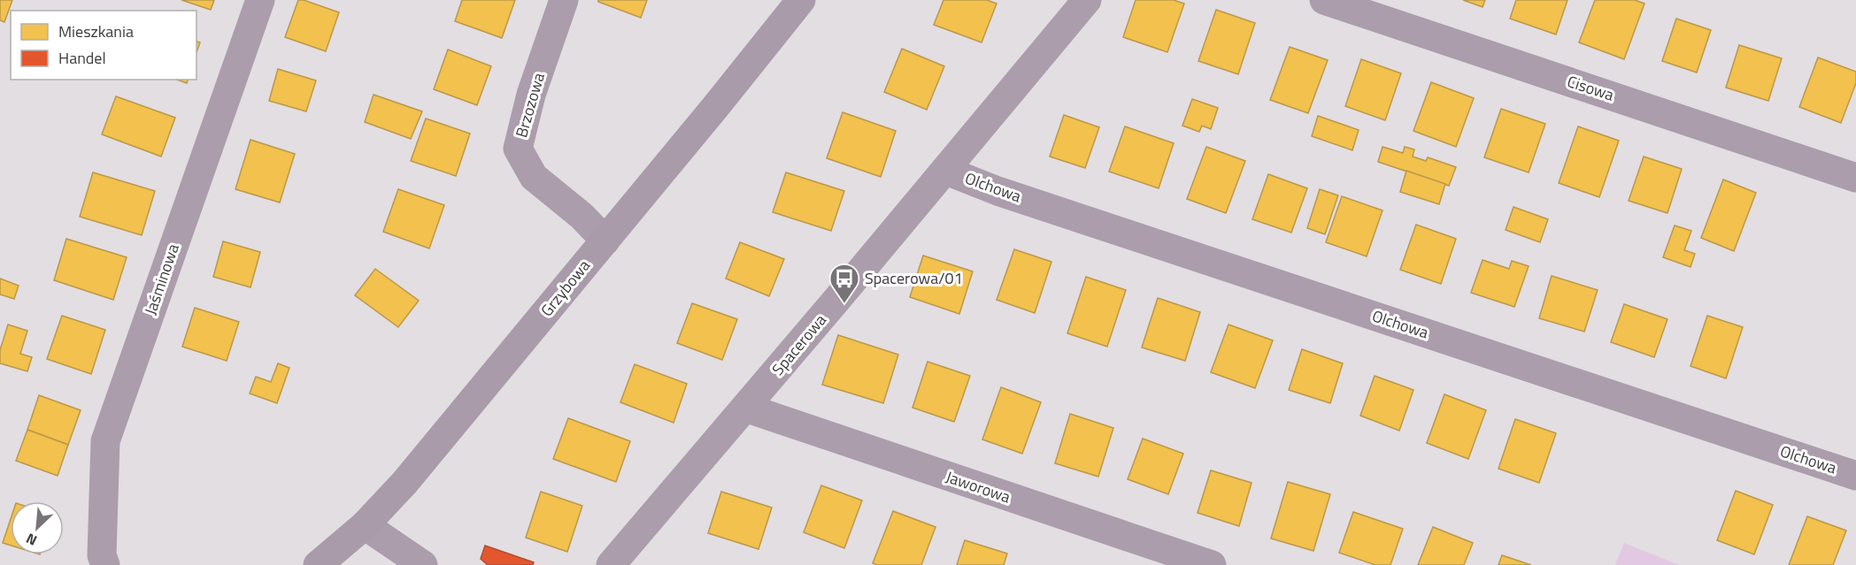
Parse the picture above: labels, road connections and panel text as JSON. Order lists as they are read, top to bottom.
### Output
{
  "streets": {
    "main road": ["Grzybowa"],
    "street": [
      "Cisowa",
      "Brzozowa",
      "Olchowa",
      "Jaśminowa",
      "Spacerowa",
      "Jaworowa"
    ]
  },
  "crossings": [
    ["Brzozowa", "Grzybowa"],
    ["Olchowa", "Spacerowa"],
    ["Spacerowa", "Jaworowa"]
  ],
  "places": {
    "bus stop": ["Spacerowa/01"]
  },
  "legend": ["Mieszkania", "Handel"],
  "north": "bottom left"
}
